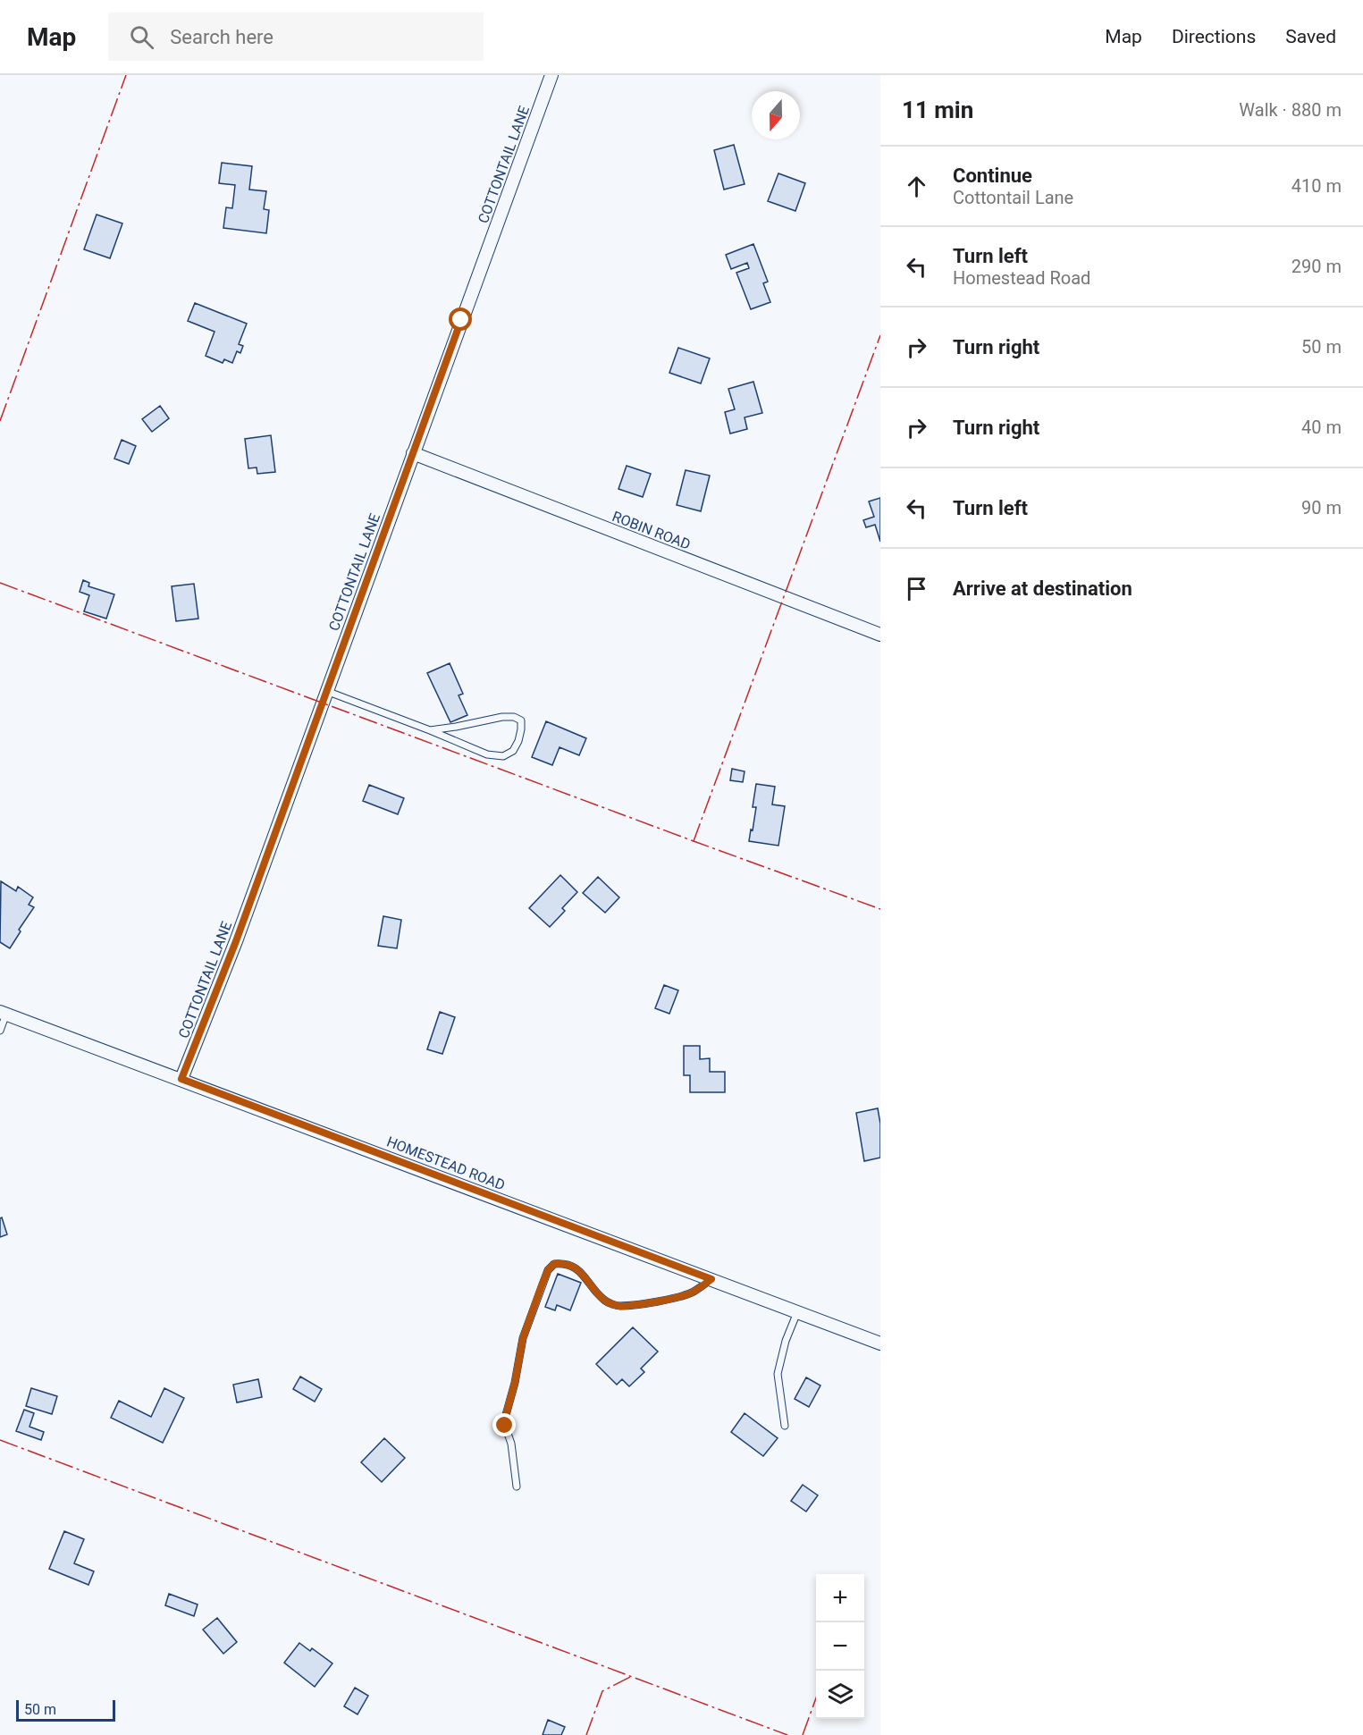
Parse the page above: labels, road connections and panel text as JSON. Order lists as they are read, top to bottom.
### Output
{
  "streets": {
    "street": ["COTTONTAIL LANE", "ROBIN ROAD", "HOMESTEAD ROAD"]
  },
  "crossings": [
    ["COTTONTAIL LANE", "ROBIN ROAD"],
    ["COTTONTAIL LANE", "HOMESTEAD ROAD"]
  ],
  "scale_bar": "50 m",
  "north": "bottom",
  "page": {
    "header": "Map",
    "search": "Search here",
    "nav": ["Map", "Directions", "Saved"],
    "heading": ["11 min", "Walk · 880 m"],
    "list": [
      ["Continue", "Cottontail Lane", "410 m"],
      ["Turn left", "Homestead Road", "290 m"],
      ["Turn right", "50 m"],
      ["Turn right", "40 m"],
      ["Turn left", "90 m"],
      "Arrive at destination"
    ],
    "map_buttons": ["+", "−"],
    "scale": "50 m"
  }
}
